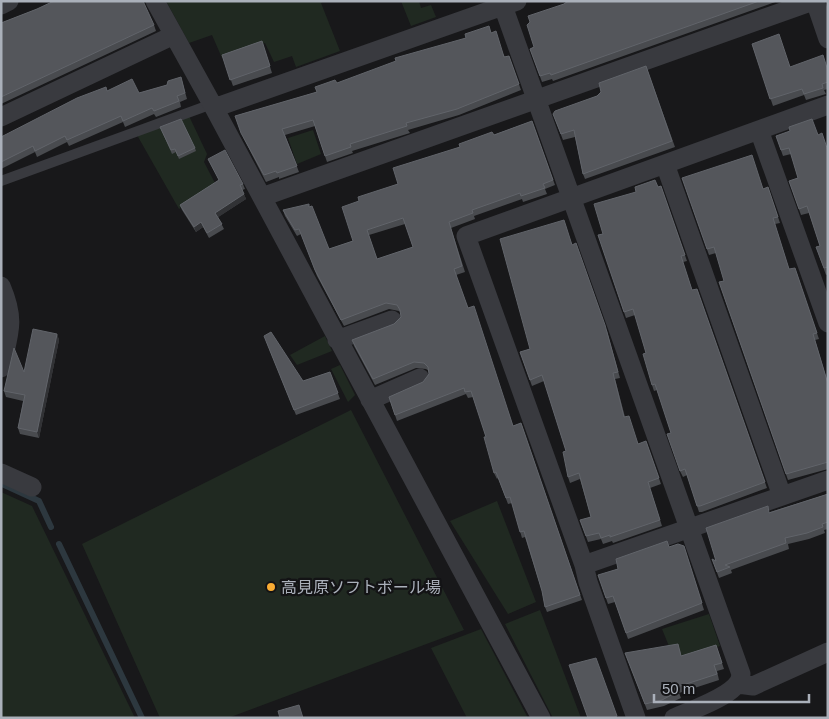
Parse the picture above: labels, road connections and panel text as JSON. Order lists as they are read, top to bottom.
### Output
{
  "places": ["高見原ソフトボール場"],
  "scale_bar": "50 m"
}
